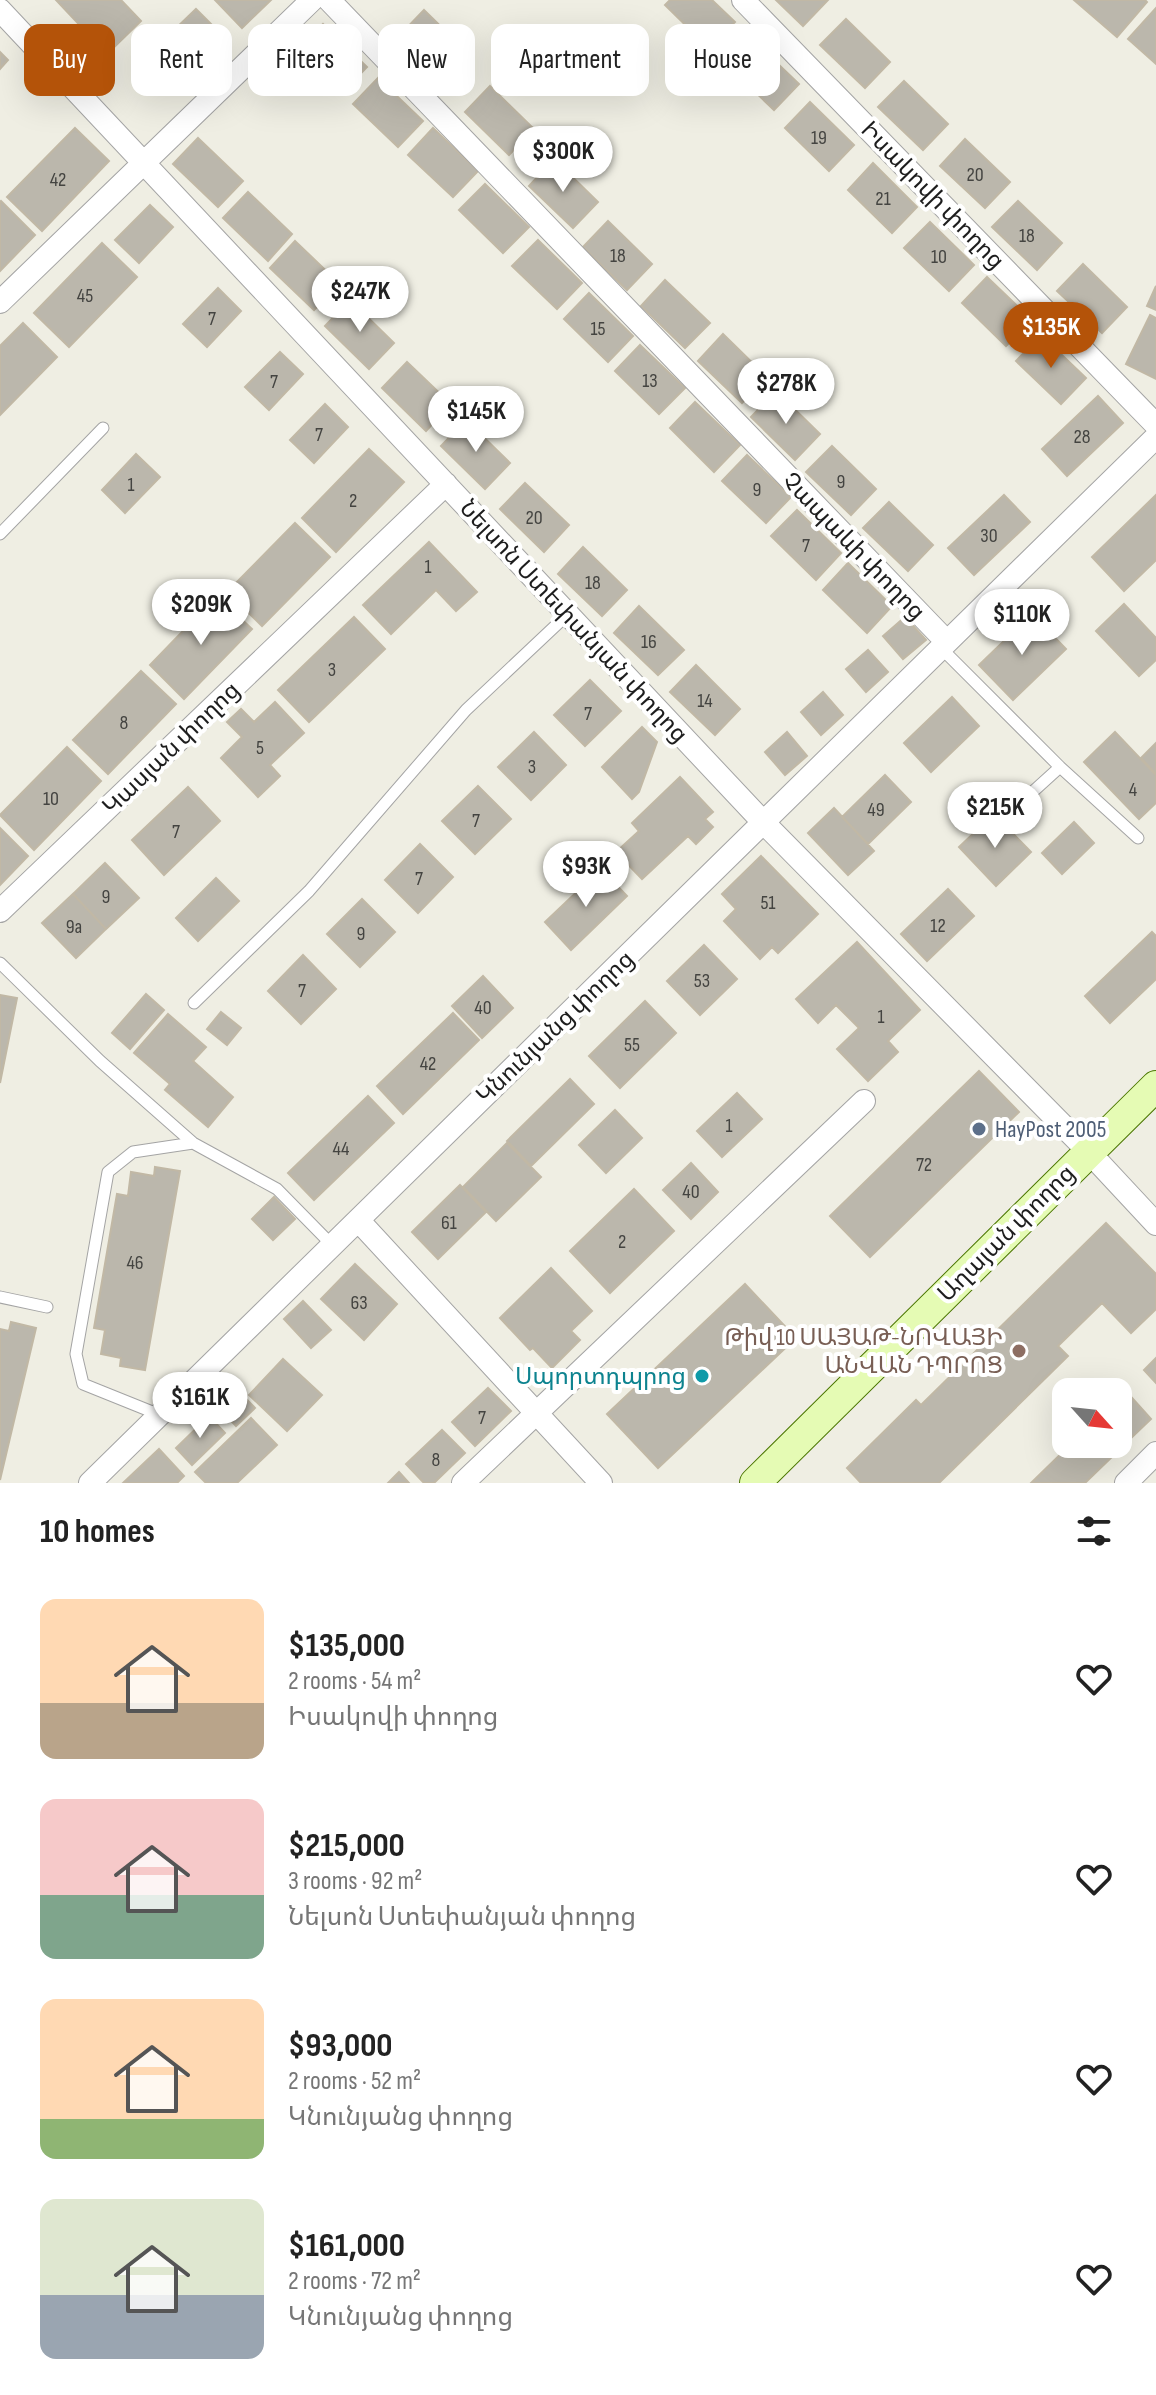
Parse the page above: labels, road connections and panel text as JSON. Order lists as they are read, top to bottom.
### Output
{
  "streets": {
    "main road": ["Աղայան փողոց"],
    "street": [
      "Իսակովի փողոց",
      "Չապաևի փողոց",
      "Նելսոն Ստեփանյան փողոց",
      "Կասյան փողոց",
      "Կնունյանց փողոց"
    ]
  },
  "crossings": [
    ["Չապաևի փողոց", "Կնունյանց փողոց"],
    ["Նելսոն Ստեփանյան փողոց", "Կասյան փողոց"],
    ["Նելսոն Ստեփանյան փողոց", "Կնունյանց փողոց"],
    ["Նելսոն Ստեփանյան փողոց", "Աղայան փողոց"]
  ],
  "places": ["HayPost 2005", "Թիվ 10 ՍԱՅԱԹ-ՆՈՎԱՅԻ ԱՆՎԱՆ ԴՊՐՈՑ", "Սպորտդպրոց"],
  "house_numbers": [
    "19",
    "20",
    "42",
    "21",
    "18",
    "18",
    "10",
    "45",
    "7",
    "15",
    "13",
    "7",
    "7",
    "28",
    "9",
    "1",
    "9",
    "2",
    "20",
    "30",
    "7",
    "1",
    "18",
    "16",
    "3",
    "14",
    "7",
    "8",
    "5",
    "3",
    "4",
    "10",
    "49",
    "7",
    "7",
    "7",
    "9",
    "51",
    "12",
    "9a",
    "9",
    "53",
    "7",
    "40",
    "1",
    "55",
    "42",
    "1",
    "44",
    "72",
    "40",
    "61",
    "2",
    "46",
    "63",
    "7",
    "8"
  ],
  "north": "bottom right",
  "page": {
    "chip": [
      "Buy",
      "Rent",
      "Filters",
      "New",
      "Apartment",
      "House"
    ],
    "price": [
      "$300K",
      "$247K",
      "$135K",
      "$278K",
      "$145K",
      "$209K",
      "$110K",
      "$215K",
      "$93K",
      "$161K"
    ],
    "heading": "10 homes",
    "list": [
      {
        "name": "$135,000",
        "note": "2 rooms · 54 m² · Իսակովի փողոց"
      },
      {
        "name": "$215,000",
        "note": "3 rooms · 92 m² · Նելսոն Ստեփանյան փողոց"
      },
      {
        "name": "$93,000",
        "note": "2 rooms · 52 m² · Կնունյանց փողոց"
      },
      {
        "name": "$161,000",
        "note": "2 rooms · 72 m² · Կնունյանց փողոց"
      }
    ]
  }
}
